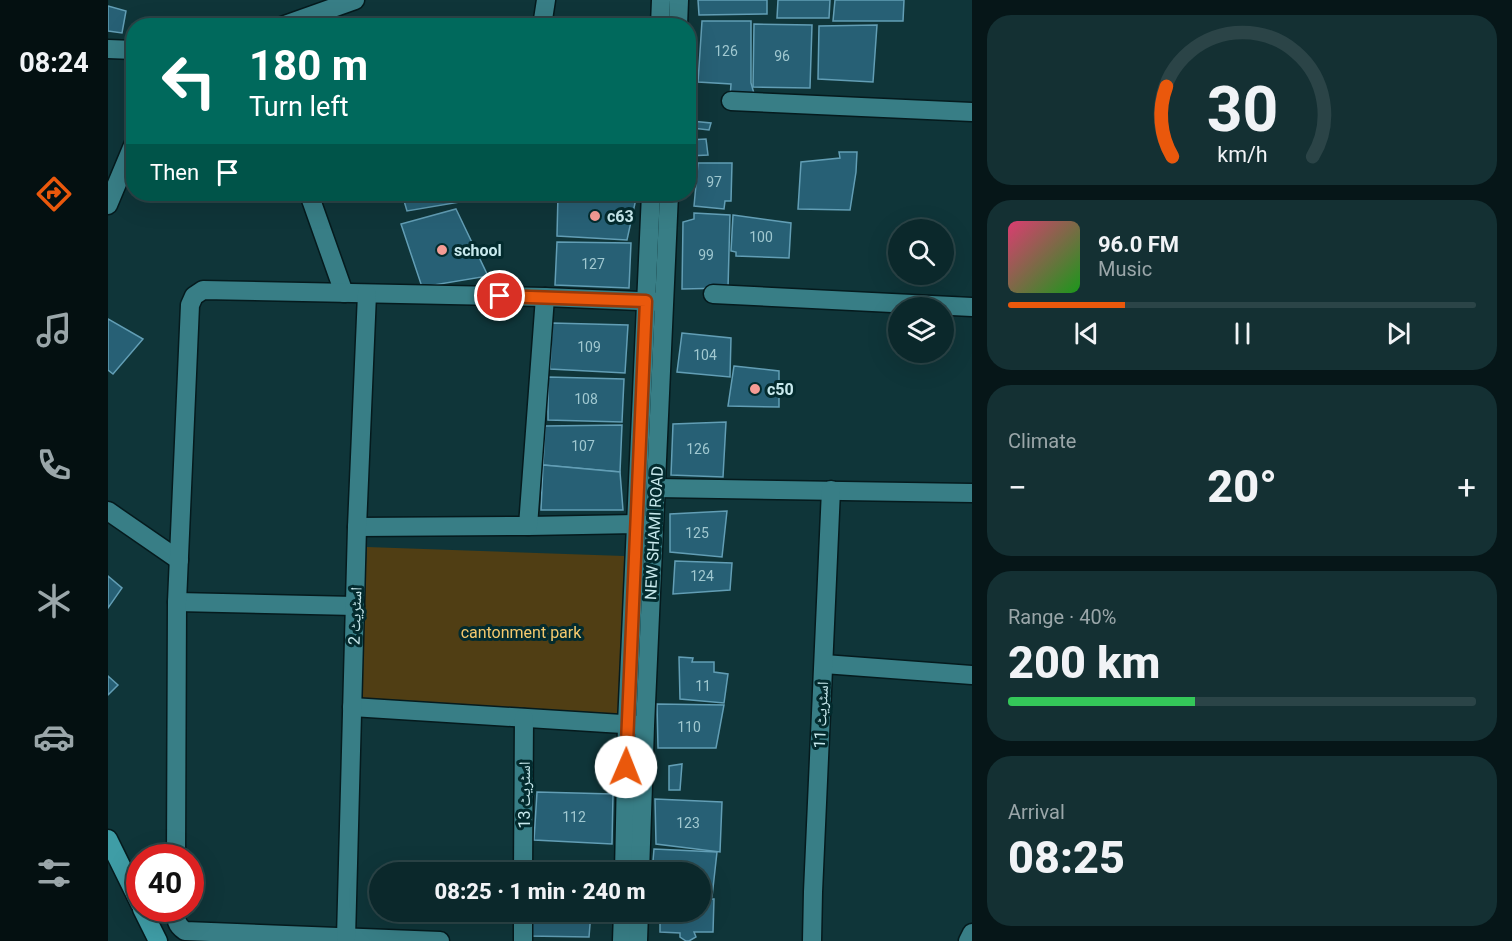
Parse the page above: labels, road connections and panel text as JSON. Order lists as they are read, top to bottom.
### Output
{
  "streets": {
    "street": [
      "NEW SHAMI ROAD",
      "اسٹریٹ 2",
      "اسٹریٹ 11",
      "اسٹریٹ 13"
    ]
  },
  "parks": ["cantonment park"],
  "places": ["c63", "school", "c50"],
  "house_numbers": [
    "126",
    "96",
    "97",
    "100",
    "99",
    "127",
    "109",
    "104",
    "108",
    "107",
    "126",
    "125",
    "124",
    "11",
    "110",
    "112",
    "123"
  ],
  "page": {
    "tabs": "08:24",
    "turn": ["180 m", "Turn left"],
    "then": "Then",
    "song": ["96.0 FM", "Music"],
    "tile": [
      "Climate",
      ["Range · 40%", "200 km"],
      ["Arrival", "08:25"]
    ],
    "heat": ["−", "20°", "+"],
    "limit": "40",
    "trip": "08:25 · 1 min · 240 m",
    "gauge": ["30", "km/h"]
  }
}
